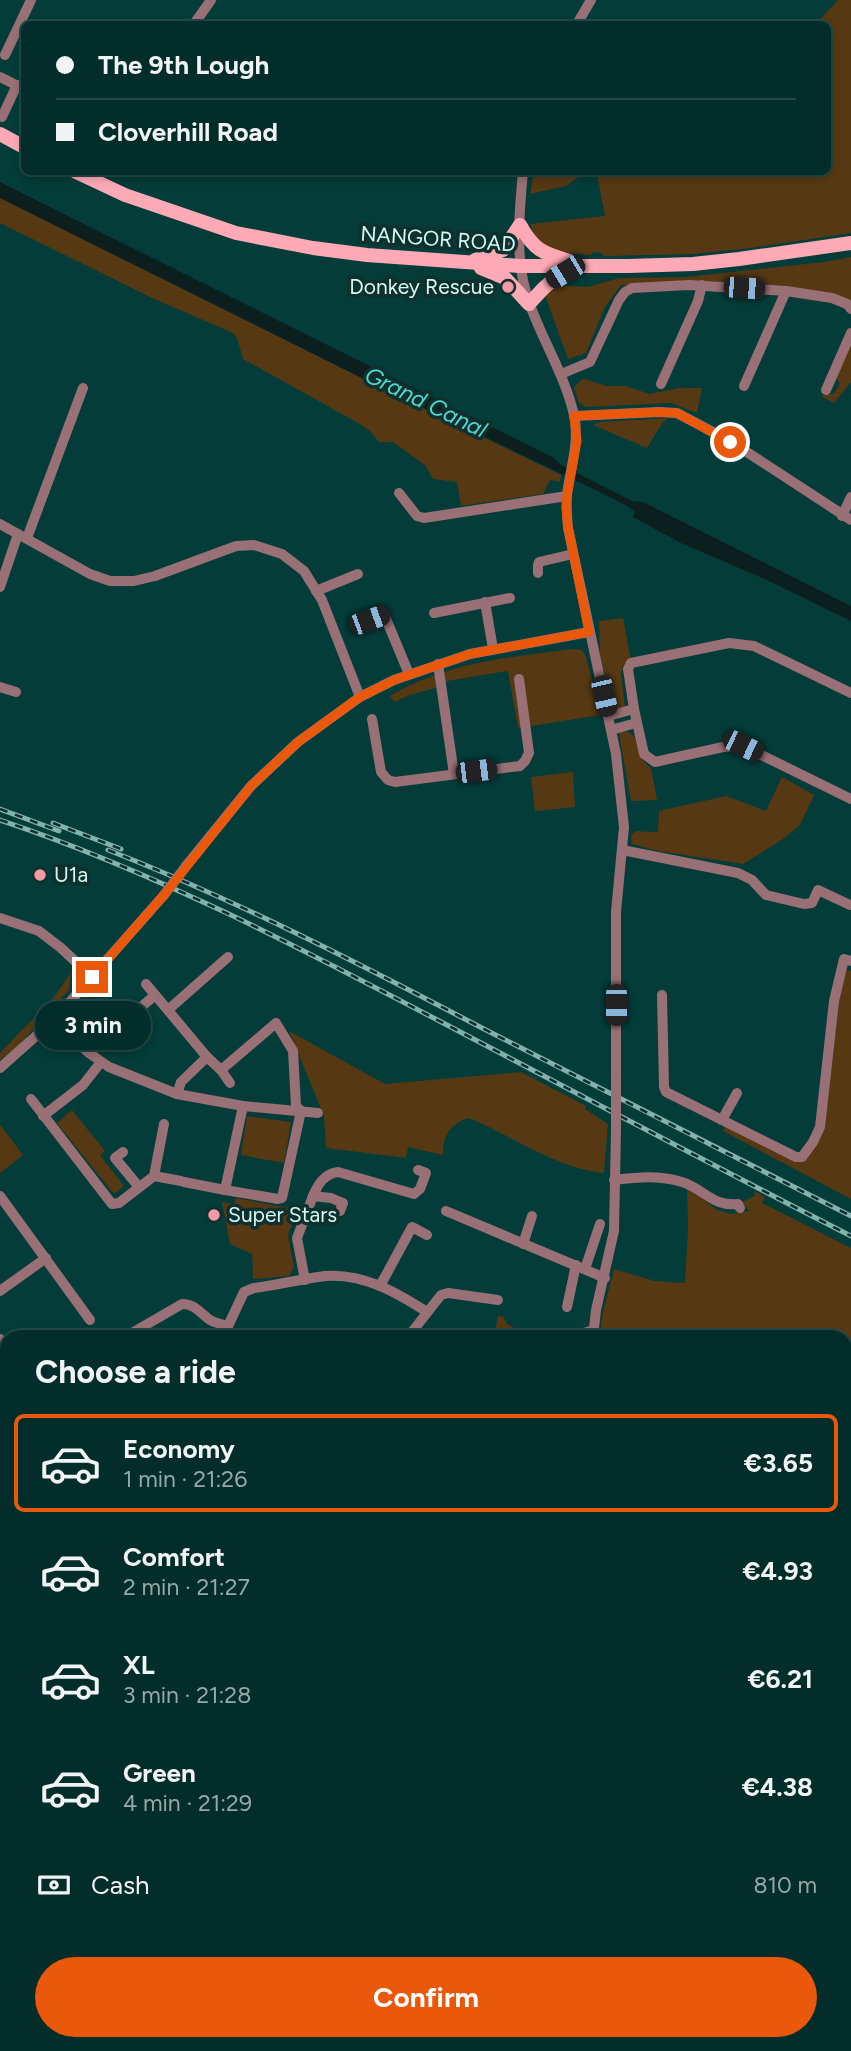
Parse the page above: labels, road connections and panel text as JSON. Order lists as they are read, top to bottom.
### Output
{
  "streets": {
    "main road": ["NANGOR ROAD"]
  },
  "water": ["Grand Canal"],
  "places": ["Donkey Rescue", "U1a", "Super Stars"],
  "page": {
    "banner": ["The 9th Lough", "Cloverhill Road"],
    "bubble": "3 min",
    "heading": "Choose a ride",
    "list": [
      {
        "name": "Economy",
        "note": "1 min · 21:26",
        "value": "€3.65"
      },
      {
        "name": "Comfort",
        "note": "2 min · 21:27",
        "value": "€4.93"
      },
      {
        "name": "XL",
        "note": "3 min · 21:28",
        "value": "€6.21"
      },
      {
        "name": "Green",
        "note": "4 min · 21:29",
        "value": "€4.38"
      }
    ],
    "pay": ["Cash", "810 m"],
    "buttons": "Confirm"
  }
}
